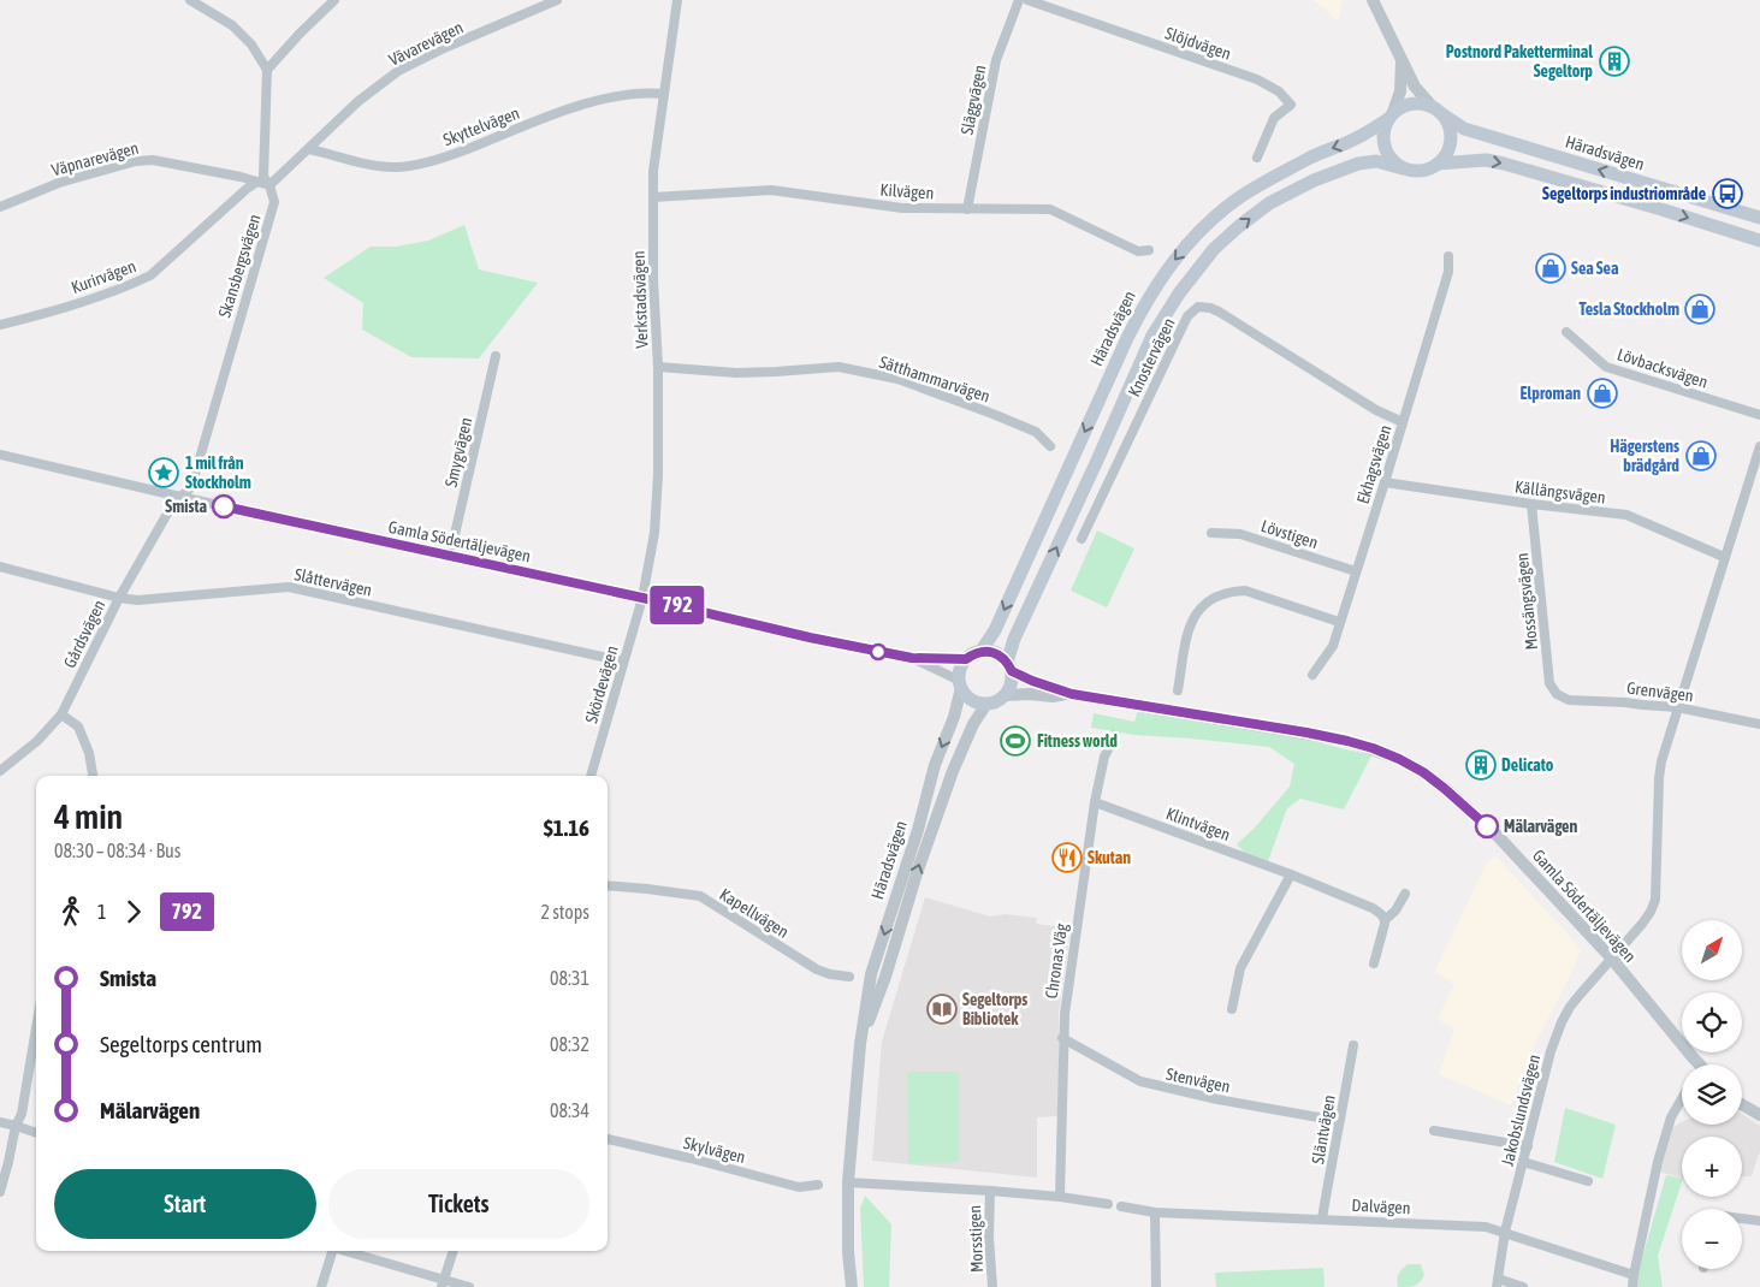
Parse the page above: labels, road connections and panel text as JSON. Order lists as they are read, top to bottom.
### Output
{
  "streets": {
    "main road": ["Häradsvägen"],
    "street": [
      "Vävarevägen",
      "Slöjdvägen",
      "Släggvägen",
      "Skyttelvägen",
      "Väpnarevägen",
      "Kilvägen",
      "Skansbergsvägen",
      "Kurirvägen",
      "Verkstadsvägen",
      "Knostervägen",
      "Lövbacksvägen",
      "Sätthammarvägen",
      "Smygvägen",
      "Ekhagsvägen",
      "Källängsvägen",
      "Lövstigen",
      "Gamla Södertäljevägen",
      "Slåttervägen",
      "Mossängsvägen",
      "Gårdsvägen",
      "Skördevägen",
      "Grenvägen",
      "Klintvägen",
      "Kapellvägen",
      "Chronas Väg",
      "Stenvägen",
      "Jakobslundsvägen",
      "Släntvägen",
      "Skylvägen",
      "Dalvägen",
      "Morsstigen"
    ]
  },
  "crossings": [
    ["Vävarevägen", "Skyttelvägen"],
    ["Vävarevägen", "Väpnarevägen"],
    ["Vävarevägen", "Skansbergsvägen"],
    ["Släggvägen", "Kilvägen"],
    ["Skyttelvägen", "Verkstadsvägen"],
    ["Häradsvägen", "Gamla Södertäljevägen"],
    ["Väpnarevägen", "Skansbergsvägen"],
    ["Väpnarevägen", "Kurirvägen"],
    ["Kilvägen", "Verkstadsvägen"],
    ["Skansbergsvägen", "Gamla Södertäljevägen"],
    ["Skansbergsvägen", "Gårdsvägen"],
    ["Verkstadsvägen", "Sätthammarvägen"],
    ["Verkstadsvägen", "Gamla Södertäljevägen"],
    ["Verkstadsvägen", "Skördevägen"],
    ["Knostervägen", "Ekhagsvägen"],
    ["Smygvägen", "Gamla Södertäljevägen"],
    ["Ekhagsvägen", "Källängsvägen"],
    ["Ekhagsvägen", "Lövstigen"],
    ["Källängsvägen", "Mossängsvägen"],
    ["Gamla Södertäljevägen", "Gårdsvägen"],
    ["Gamla Södertäljevägen", "Skördevägen"],
    ["Gamla Södertäljevägen", "Jakobslundsvägen"],
    ["Slåttervägen", "Gårdsvägen"],
    ["Slåttervägen", "Skördevägen"],
    ["Mossängsvägen", "Grenvägen"],
    ["Klintvägen", "Chronas Väg"],
    ["Chronas Väg", "Stenvägen"],
    ["Stenvägen", "Släntvägen"],
    ["Jakobslundsvägen", "Dalvägen"],
    ["Släntvägen", "Dalvägen"]
  ],
  "places": {
    "building": ["Postnord Paketterminal Segeltorp", "Delicato"],
    "bus stop": ["Segeltorps industriområde"],
    "shop": [
      "Sea Sea",
      "Tesla Stockholm",
      "Elproman",
      "Hägerstens brädgård"
    ],
    "place": ["1 mil från Stockholm"],
    "other": ["Smista", "Mälarvägen"],
    "sports": ["Fitness world"],
    "restaurant": ["Skutan"],
    "library": ["Segeltorps Bibliotek"]
  },
  "lines": ["bus line 792"],
  "north": "top right",
  "page": {
    "on_map": "792",
    "heading": ["4 min", "08:30 – 08:34 · Bus", "$1.16"],
    "legs": ["1", "792", "2 stops"],
    "map_buttons": ["+", "−"],
    "list": [
      {
        "name": "Smista",
        "value": "08:31"
      },
      {
        "name": "Segeltorps centrum",
        "value": "08:32"
      },
      {
        "name": "Mälarvägen",
        "value": "08:34"
      }
    ],
    "buttons": ["Start", "Tickets"]
  }
}
